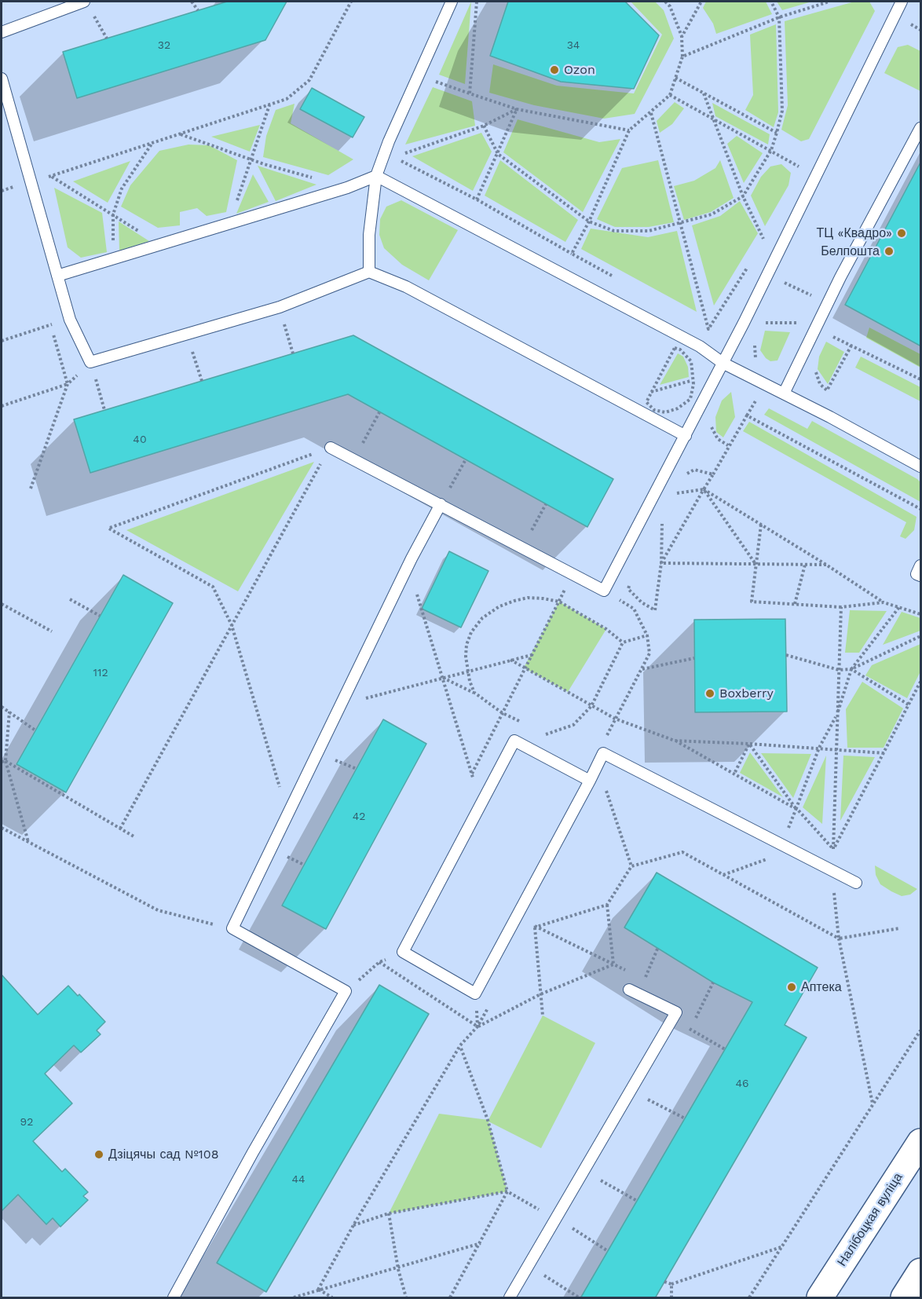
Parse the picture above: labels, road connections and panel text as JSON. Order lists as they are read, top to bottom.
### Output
{
  "streets": {
    "main road": ["Налібоцкая вуліца"]
  },
  "places": [
    "Ozon",
    "ТЦ «Квадро»",
    "Белпошта",
    "Boxberry",
    "Аптека",
    "Дзіцячы сад №108"
  ],
  "house_numbers": [
    "32",
    "34",
    "40",
    "112",
    "42",
    "46",
    "92",
    "44"
  ]
}
